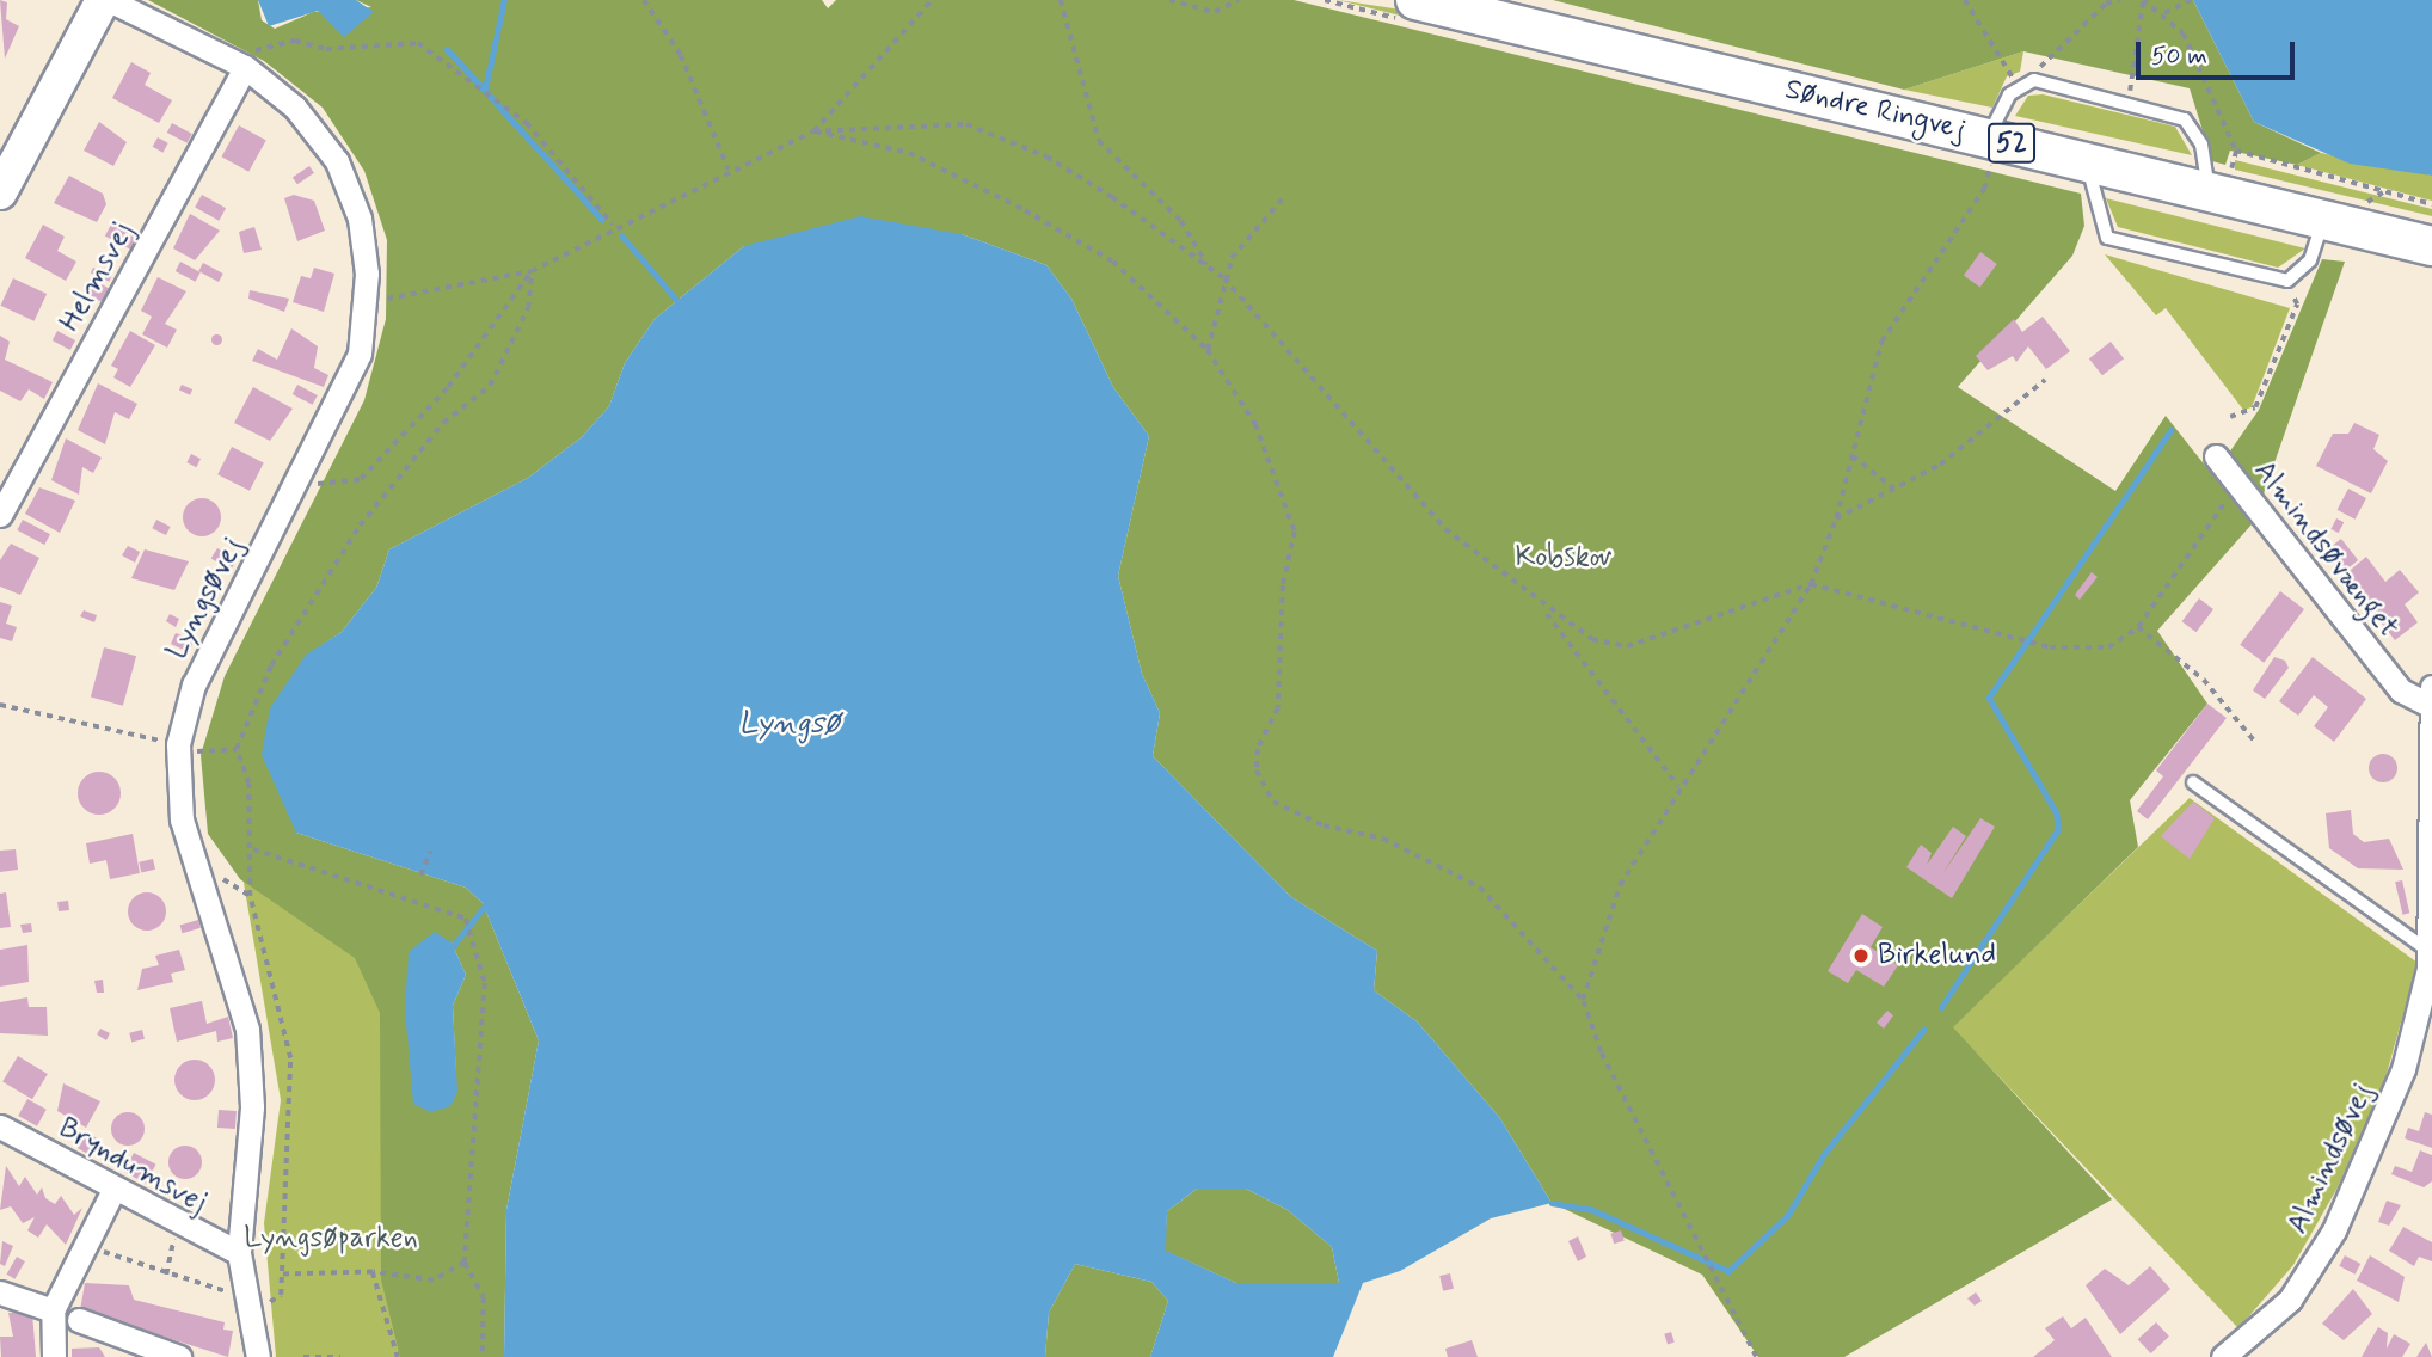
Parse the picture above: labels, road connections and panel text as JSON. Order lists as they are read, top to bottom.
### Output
{
  "streets": {
    "main road": ["Søndre Ringvej", "52"],
    "street": [
      "Helmsvej",
      "Almindsøvænget",
      "Lyngsøvej",
      "Almindsøvej",
      "Bryndumsvej"
    ]
  },
  "crossings": [
    ["Helmsvej", "Lyngsøvej"],
    ["Almindsøvænget", "Almindsøvej"],
    ["Lyngsøvej", "Bryndumsvej"]
  ],
  "water": ["Lyngsø"],
  "parks": ["Kobskov", "Lyngsøparken"],
  "places": ["Birkelund"],
  "scale_bar": "50 m"
}
